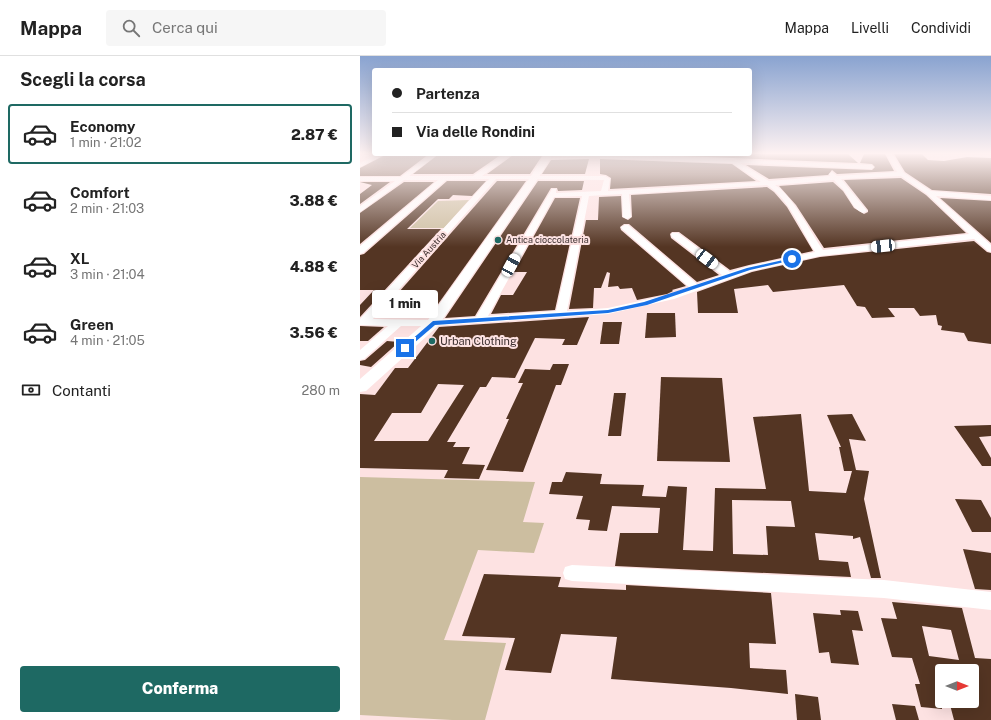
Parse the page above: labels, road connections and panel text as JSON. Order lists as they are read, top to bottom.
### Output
{
  "streets": {
    "street": ["Via Austria"]
  },
  "places": ["Antica cioccolateria", "Urban Clothing"],
  "north": "right",
  "page": {
    "header": "Mappa",
    "search": "Cerca qui",
    "nav": ["Mappa", "Livelli", "Condividi"],
    "heading": "Scegli la corsa",
    "banner": ["Partenza", "Via delle Rondini"],
    "list": [
      {
        "name": "Economy",
        "note": "1 min · 21:02",
        "value": "2.87 €"
      },
      {
        "name": "Comfort",
        "note": "2 min · 21:03",
        "value": "3.88 €"
      },
      {
        "name": "XL",
        "note": "3 min · 21:04",
        "value": "4.88 €"
      },
      {
        "name": "Green",
        "note": "4 min · 21:05",
        "value": "3.56 €"
      }
    ],
    "bubble": "1 min",
    "pay": ["Contanti", "280 m"],
    "buttons": "Conferma"
  }
}
